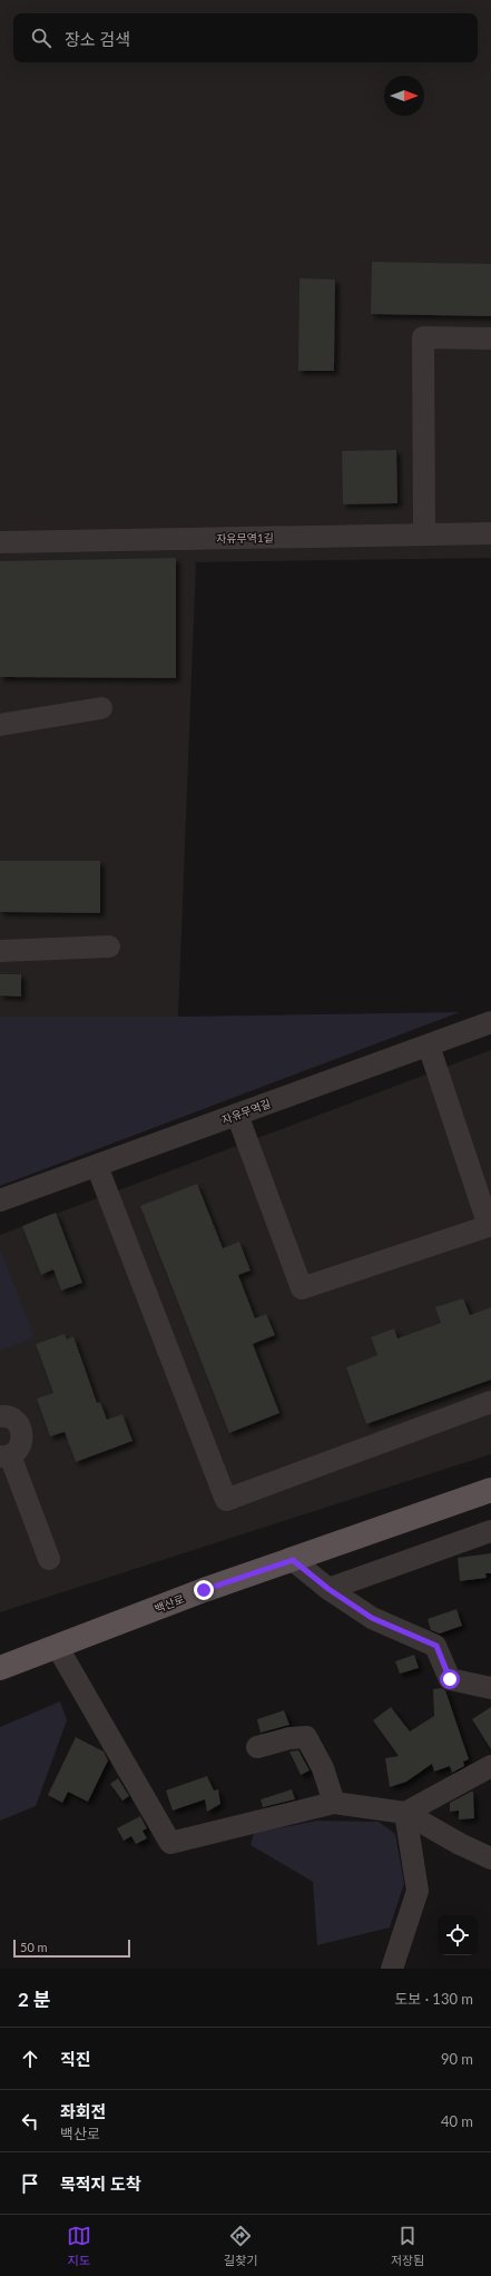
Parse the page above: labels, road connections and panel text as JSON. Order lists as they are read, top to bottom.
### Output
{
  "streets": {
    "main road": ["백산로"],
    "street": ["자유무역1길", "자유무역길"]
  },
  "scale_bar": "50 m",
  "north": "right",
  "page": {
    "search": "장소 검색",
    "scale": "50 m",
    "heading": ["2 분", "도보 · 130 m"],
    "list": [
      ["직진", "90 m"],
      ["좌회전", "백산로", "40 m"],
      "목적지 도착"
    ],
    "nav": ["지도", "길찾기", "저장됨"]
  }
}
